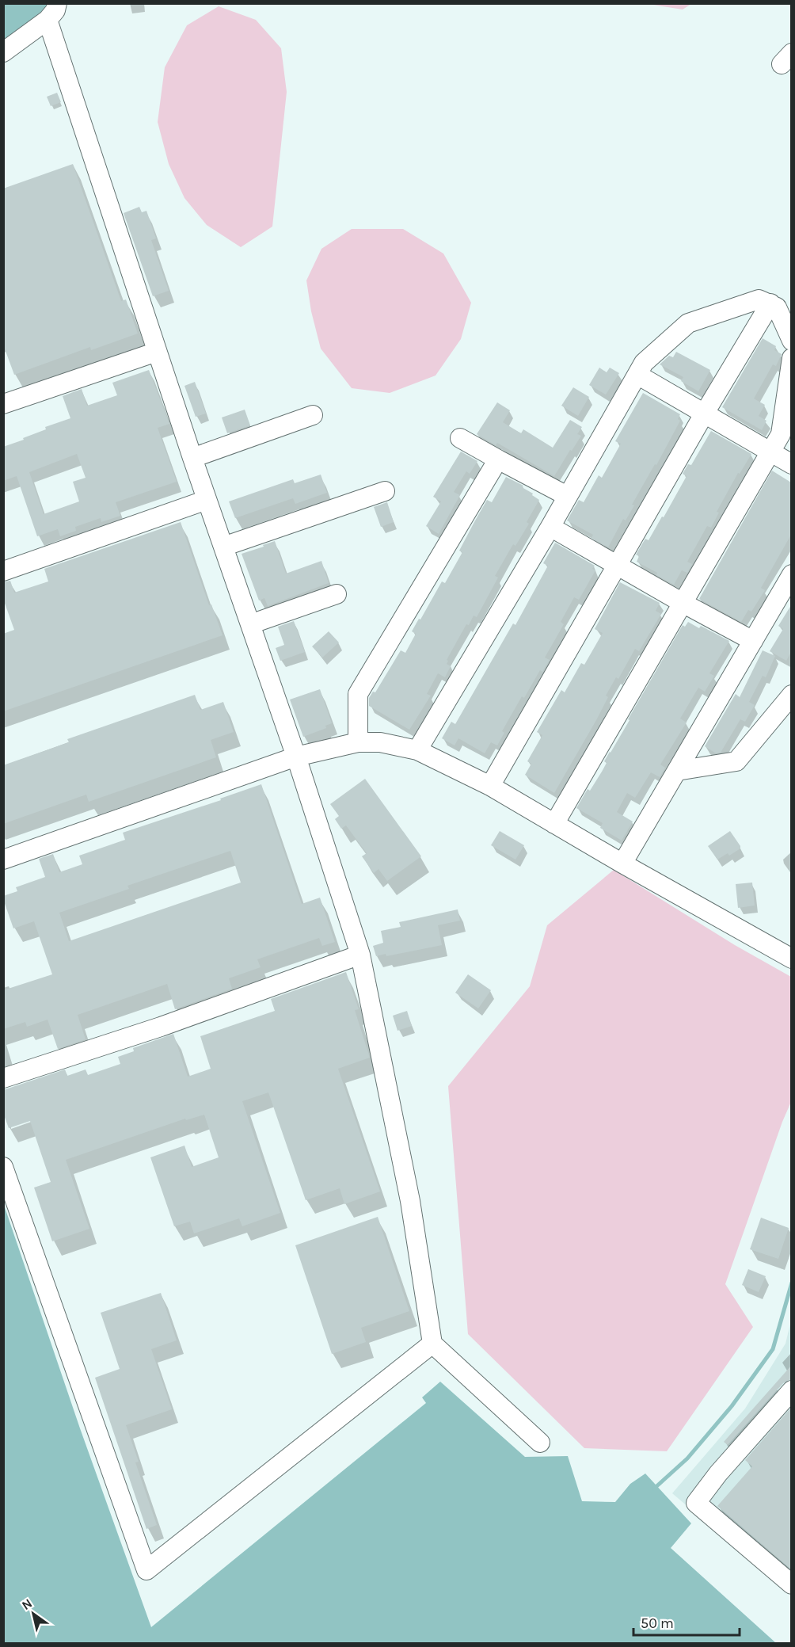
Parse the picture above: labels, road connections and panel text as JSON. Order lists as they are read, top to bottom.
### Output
{
  "scale_bar": "50 m",
  "north": "top left"
}
